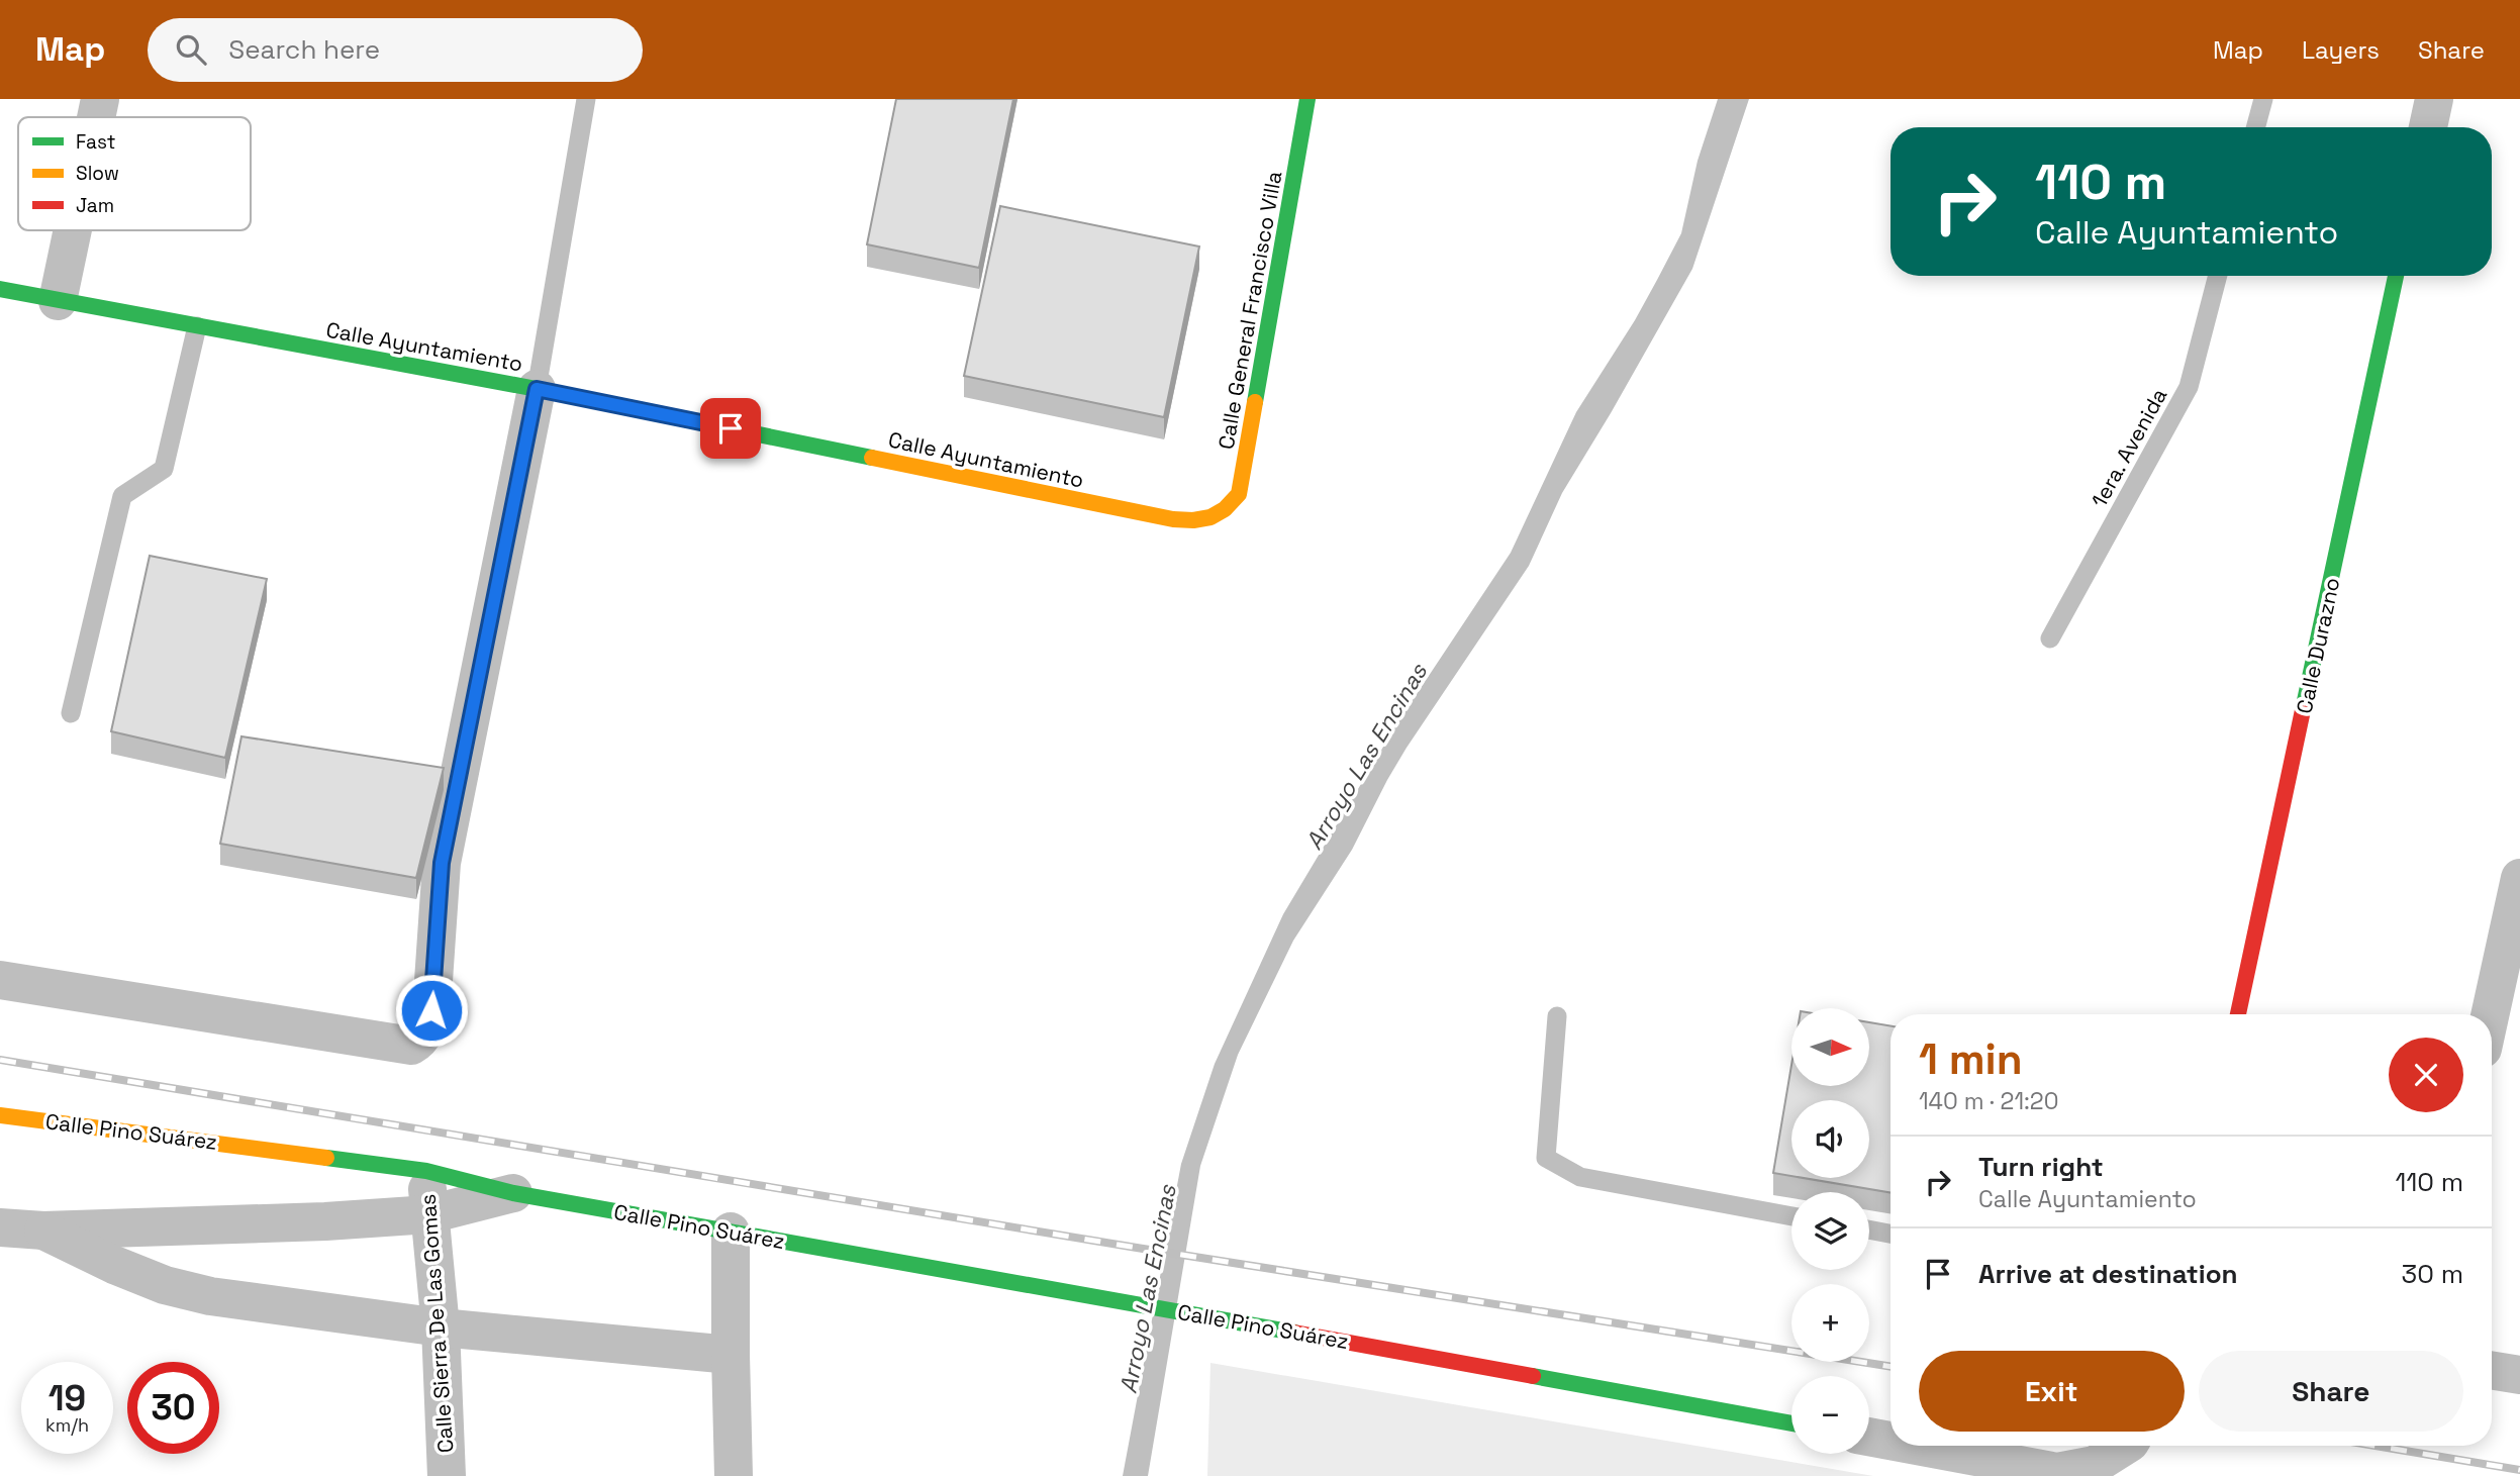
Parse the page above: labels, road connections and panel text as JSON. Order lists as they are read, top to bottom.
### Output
{
  "streets": {
    "street": [
      "Calle General Francisco Villa",
      "Calle Ayuntamiento",
      "Calle Durazno",
      "Calle Pino Suárez",
      "Calle Sierra De Las Gomas"
    ],
    "lane": ["1era. Avenida"]
  },
  "crossings": [
    ["Calle General Francisco Villa", "Calle Ayuntamiento"],
    ["Calle Pino Suárez", "Calle Sierra De Las Gomas"]
  ],
  "water": ["Arroyo Las Encinas"],
  "legend": ["Fast", "Slow", "Jam"],
  "north": "right",
  "page": {
    "header": "Map",
    "search": "Search here",
    "nav": ["Map", "Layers", "Share"],
    "turn": ["110 m", "Calle Ayuntamiento"],
    "map_buttons": ["+", "−"],
    "heading": ["1 min", "140 m · 21:20"],
    "list": [
      {
        "name": "Turn right",
        "note": "Calle Ayuntamiento",
        "value": "110 m"
      },
      {
        "name": "Arrive at destination",
        "value": "30 m"
      }
    ],
    "buttons": ["Exit", "Share"],
    "speed": "19 km/h",
    "limit": "30"
  }
}
